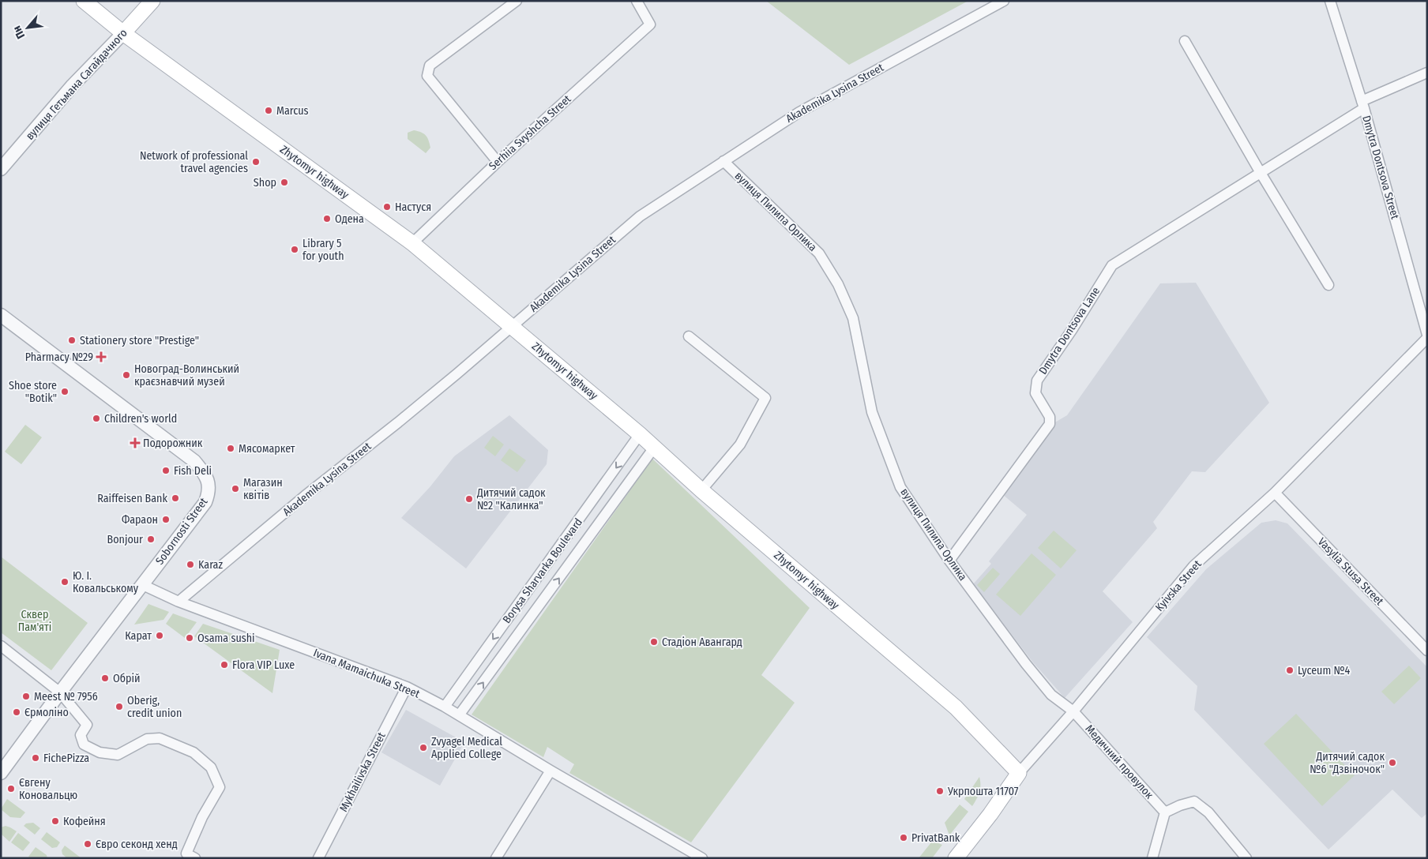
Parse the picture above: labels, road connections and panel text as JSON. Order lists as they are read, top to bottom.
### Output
{
  "streets": {
    "main road": ["вулиця Гетьмана Сагайдачного", "Zhytomyr highway", "Kyivska Street"],
    "street": [
      "Akademika Lysina Street",
      "Serhiia Svyshcha Street",
      "Dmytra Dontsova Street",
      "вулиця Пилипа Орлика",
      "Dmytra Dontsova Lane",
      "Sobornosti Street",
      "Borysa Sharvarka Boulevard",
      "Vasylia Stusa Street",
      "Ivana Mamaichuka Street",
      "Медичний провулок",
      "Mykhailivska Street"
    ]
  },
  "crossings": [
    ["вулиця Гетьмана Сагайдачного", "Zhytomyr highway"],
    ["Akademika Lysina Street", "Zhytomyr highway"],
    ["Akademika Lysina Street", "вулиця Пилипа Орлика"],
    ["Akademika Lysina Street", "Ivana Mamaichuka Street"],
    ["Serhiia Svyshcha Street", "Zhytomyr highway"],
    ["Dmytra Dontsova Street", "Dmytra Dontsova Lane"],
    ["Zhytomyr highway", "Borysa Sharvarka Boulevard"],
    ["Zhytomyr highway", "Kyivska Street"],
    ["вулиця Пилипа Орлика", "Dmytra Dontsova Lane"],
    ["вулиця Пилипа Орлика", "Kyivska Street"],
    ["вулиця Пилипа Орлика", "Медичний провулок"],
    ["Sobornosti Street", "Ivana Mamaichuka Street"],
    ["Borysa Sharvarka Boulevard", "Ivana Mamaichuka Street"],
    ["Vasylia Stusa Street", "Kyivska Street"],
    ["Kyivska Street", "Медичний провулок"],
    ["Ivana Mamaichuka Street", "Mykhailivska Street"]
  ],
  "parks": ["Сквер Пам'яті"],
  "places": {
    "other": [
      "Marcus",
      "Network of professional travel agencies",
      "Shop",
      "Настуся",
      "Одена",
      "Library 5 for youth",
      "Stationery store \"Prestige\"",
      "Новоград-Волинський краєзнавчий музей",
      "Shoe store \"Botik\"",
      "Children's world",
      "Мясомаркет",
      "Fish Deli",
      "Магазин квітів",
      "Raiffeisen Bank",
      "Дитячий садок №2 \"Калинка\"",
      "Фараон",
      "Bonjour",
      "Karaz",
      "Ю. І. Ковальському",
      "Карат",
      "Osama sushi",
      "Стадіон Авангард",
      "Flora VIP Luxe",
      "Lyceum №4",
      "Обрій",
      "Meest № 7956",
      "Oberig, credit union",
      "Єрмоліно",
      "Zvyagel Medical Applied College",
      "FichePizza",
      "Дитячий садок №6 \"Дзвіночок\"",
      "Євгену Коновальцю",
      "Укрпошта 11707",
      "Кофейня",
      "PrivatBank",
      "Євро секонд хенд"
    ],
    "health": ["Pharmacy №29", "Подорожник"]
  },
  "north": "bottom left"
}
